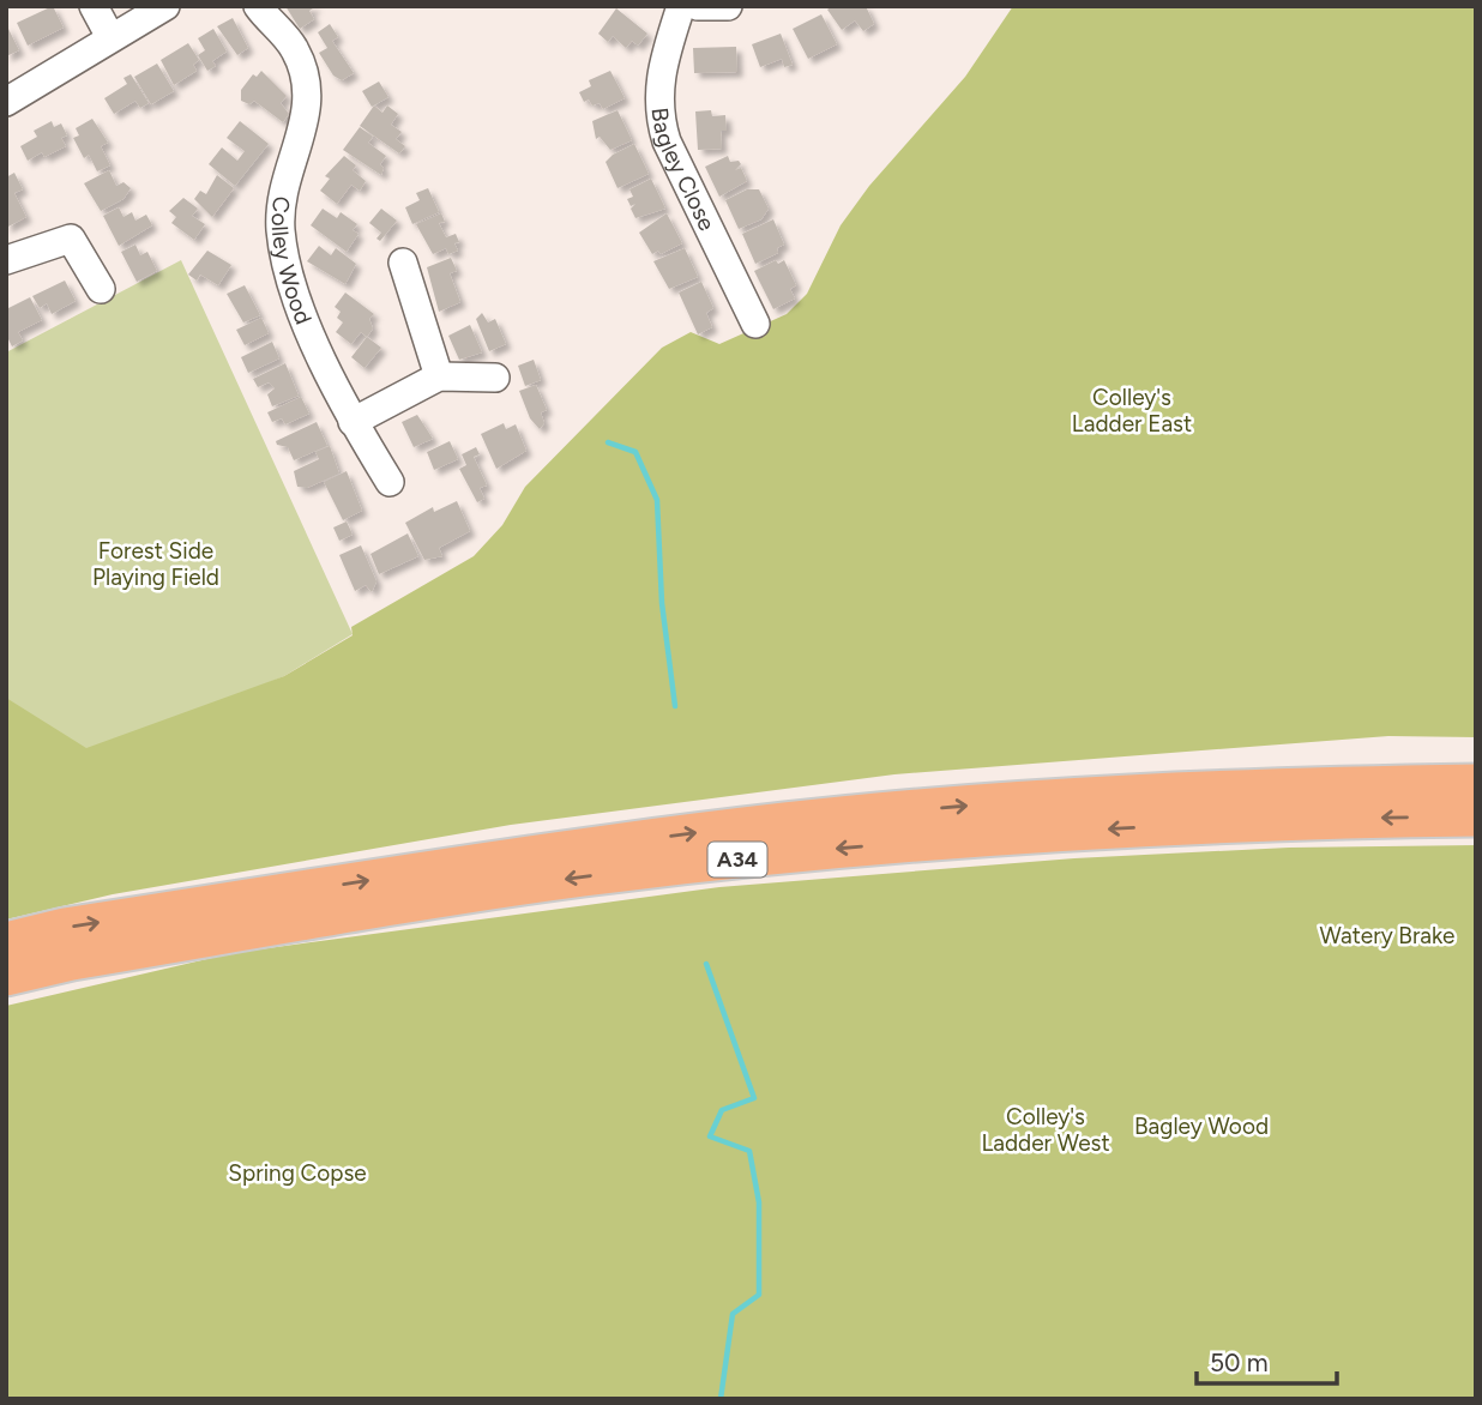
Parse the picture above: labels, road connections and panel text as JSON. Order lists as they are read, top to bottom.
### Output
{
  "streets": {
    "highway": ["A34"],
    "street": ["Bagley Close", "Colley Wood"]
  },
  "parks": [
    "Colley's Ladder East",
    "Forest Side Playing Field",
    "Watery Brake",
    "Colley's Ladder West",
    "Bagley Wood",
    "Spring Copse"
  ],
  "scale_bar": "50 m"
}
